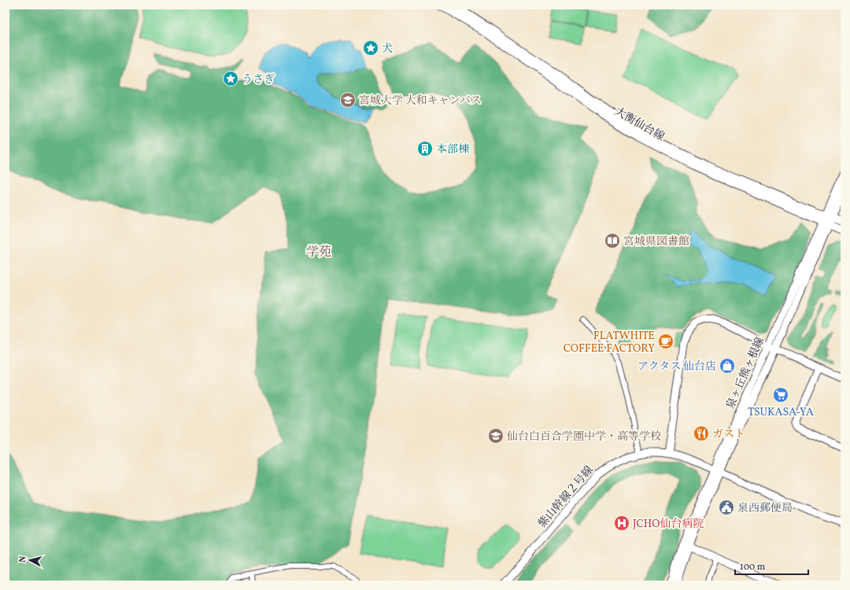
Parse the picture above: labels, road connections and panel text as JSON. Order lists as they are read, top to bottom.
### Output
{
  "streets": {
    "main road": ["大衡仙台線", "泉ヶ丘熊ヶ根線", "紫山幹線２号線"]
  },
  "crossings": [
    ["大衡仙台線", "泉ヶ丘熊ヶ根線"],
    ["泉ヶ丘熊ヶ根線", "紫山幹線２号線"]
  ],
  "districts": ["学苑"],
  "places": {
    "place": ["犬", "うさぎ"],
    "school or university": ["宮城大学 大和キャンパス", "仙台白百合学園中学・高等学校"],
    "building": ["本部棟"],
    "library": ["宮城県図書館"],
    "cafe": ["FLATWHITE COFFEE FACTORY"],
    "shop": ["アクタス 仙台店"],
    "supermarket": ["TSUKASA-YA"],
    "restaurant": ["ガスト"],
    "public building": ["泉西郵便局"],
    "hospital": ["JCHO仙台病院"]
  },
  "scale_bar": "100 m",
  "north": "left"
}
